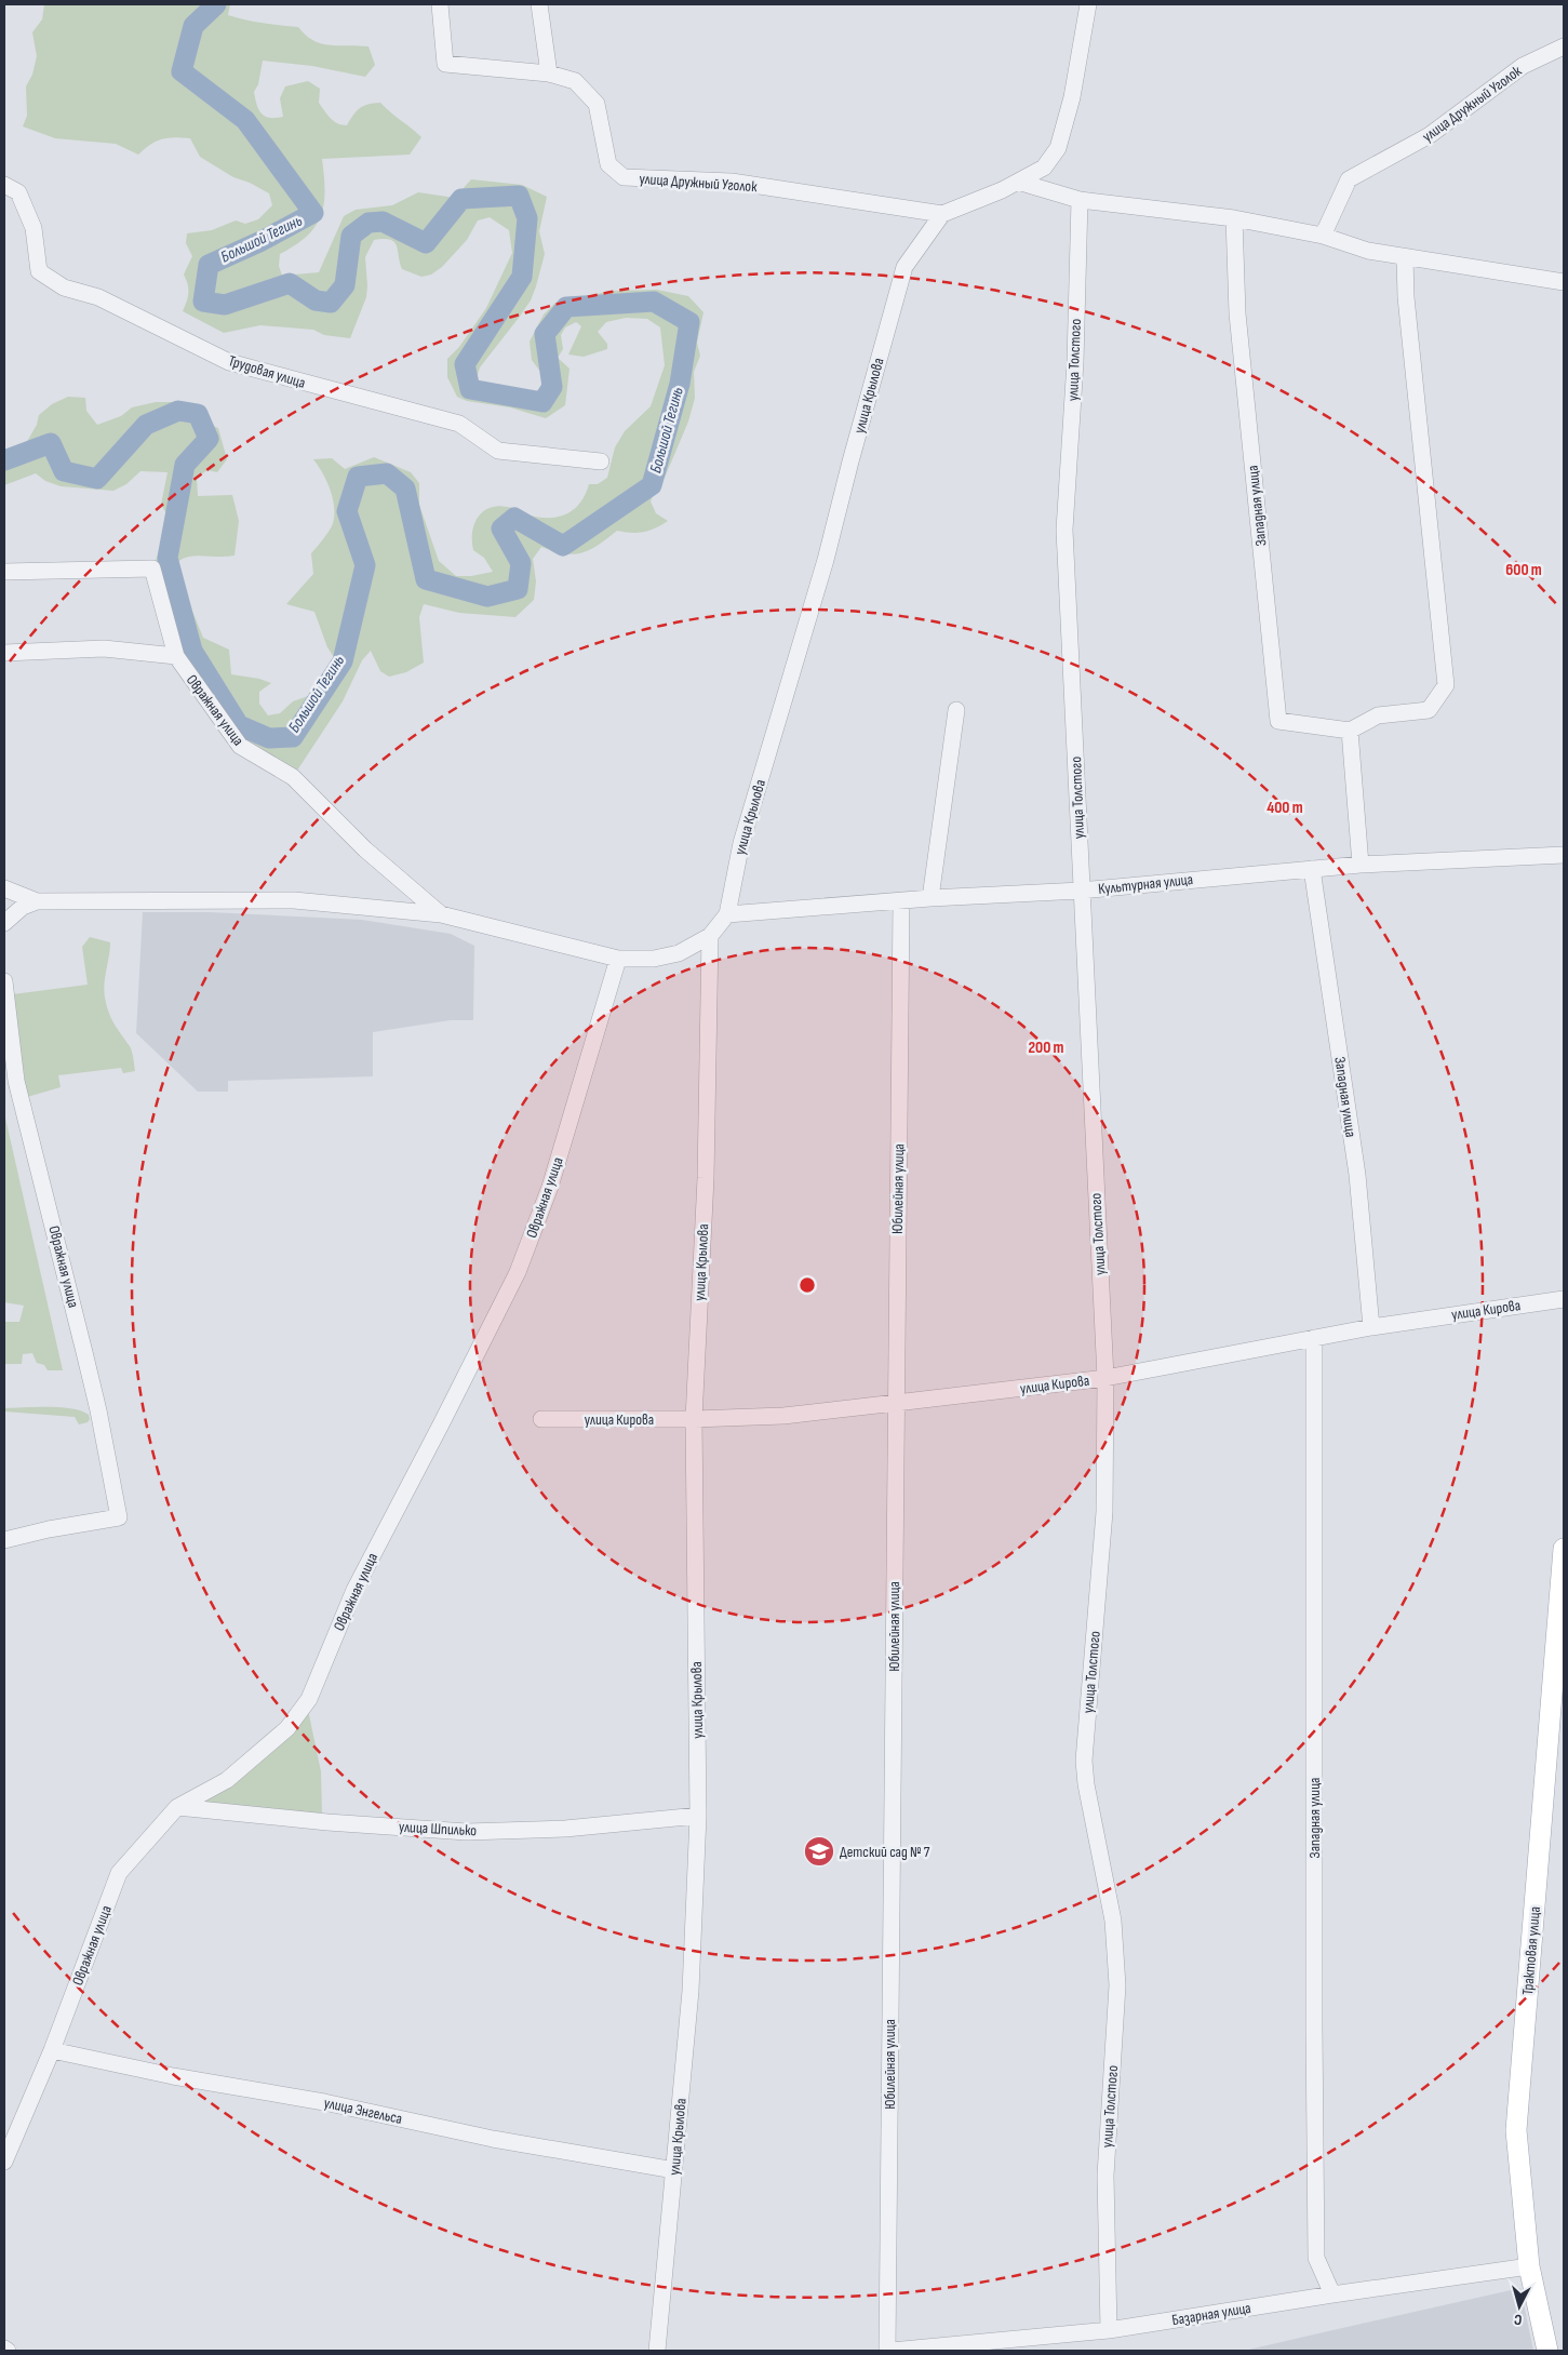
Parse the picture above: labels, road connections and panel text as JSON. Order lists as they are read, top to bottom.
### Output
{
  "streets": {
    "main road": ["Трактовая улица"],
    "street": [
      "улица Дружный Уголок",
      "улица Толстого",
      "Трудовая улица",
      "улица Крылова",
      "Западная улица",
      "Овражная улица",
      "Культурная улица",
      "Юбилейная улица",
      "улица Кирова",
      "улица Шпилько",
      "улица Энгельса",
      "Базарная улица"
    ]
  },
  "crossings": [
    ["улица Дружный Уголок", "улица Крылова"],
    ["улица Толстого", "Культурная улица"],
    ["улица Толстого", "улица Кирова"],
    ["улица Толстого", "Базарная улица"],
    ["улица Крылова", "Овражная улица"],
    ["улица Крылова", "Культурная улица"],
    ["улица Крылова", "улица Кирова"],
    ["улица Крылова", "улица Шпилько"],
    ["улица Крылова", "улица Энгельса"],
    ["Западная улица", "Культурная улица"],
    ["Западная улица", "улица Кирова"],
    ["Западная улица", "Базарная улица"],
    ["Овражная улица", "улица Шпилько"],
    ["Овражная улица", "улица Энгельса"],
    ["Культурная улица", "Юбилейная улица"],
    ["Юбилейная улица", "улица Кирова"],
    ["Трактовая улица", "Базарная улица"]
  ],
  "water": ["Большой Тегинь"],
  "places": {
    "school or university": ["Детский сад № 7"]
  },
  "north": "bottom",
  "rings": ["600 m", "400 m", "200 m"]
}
